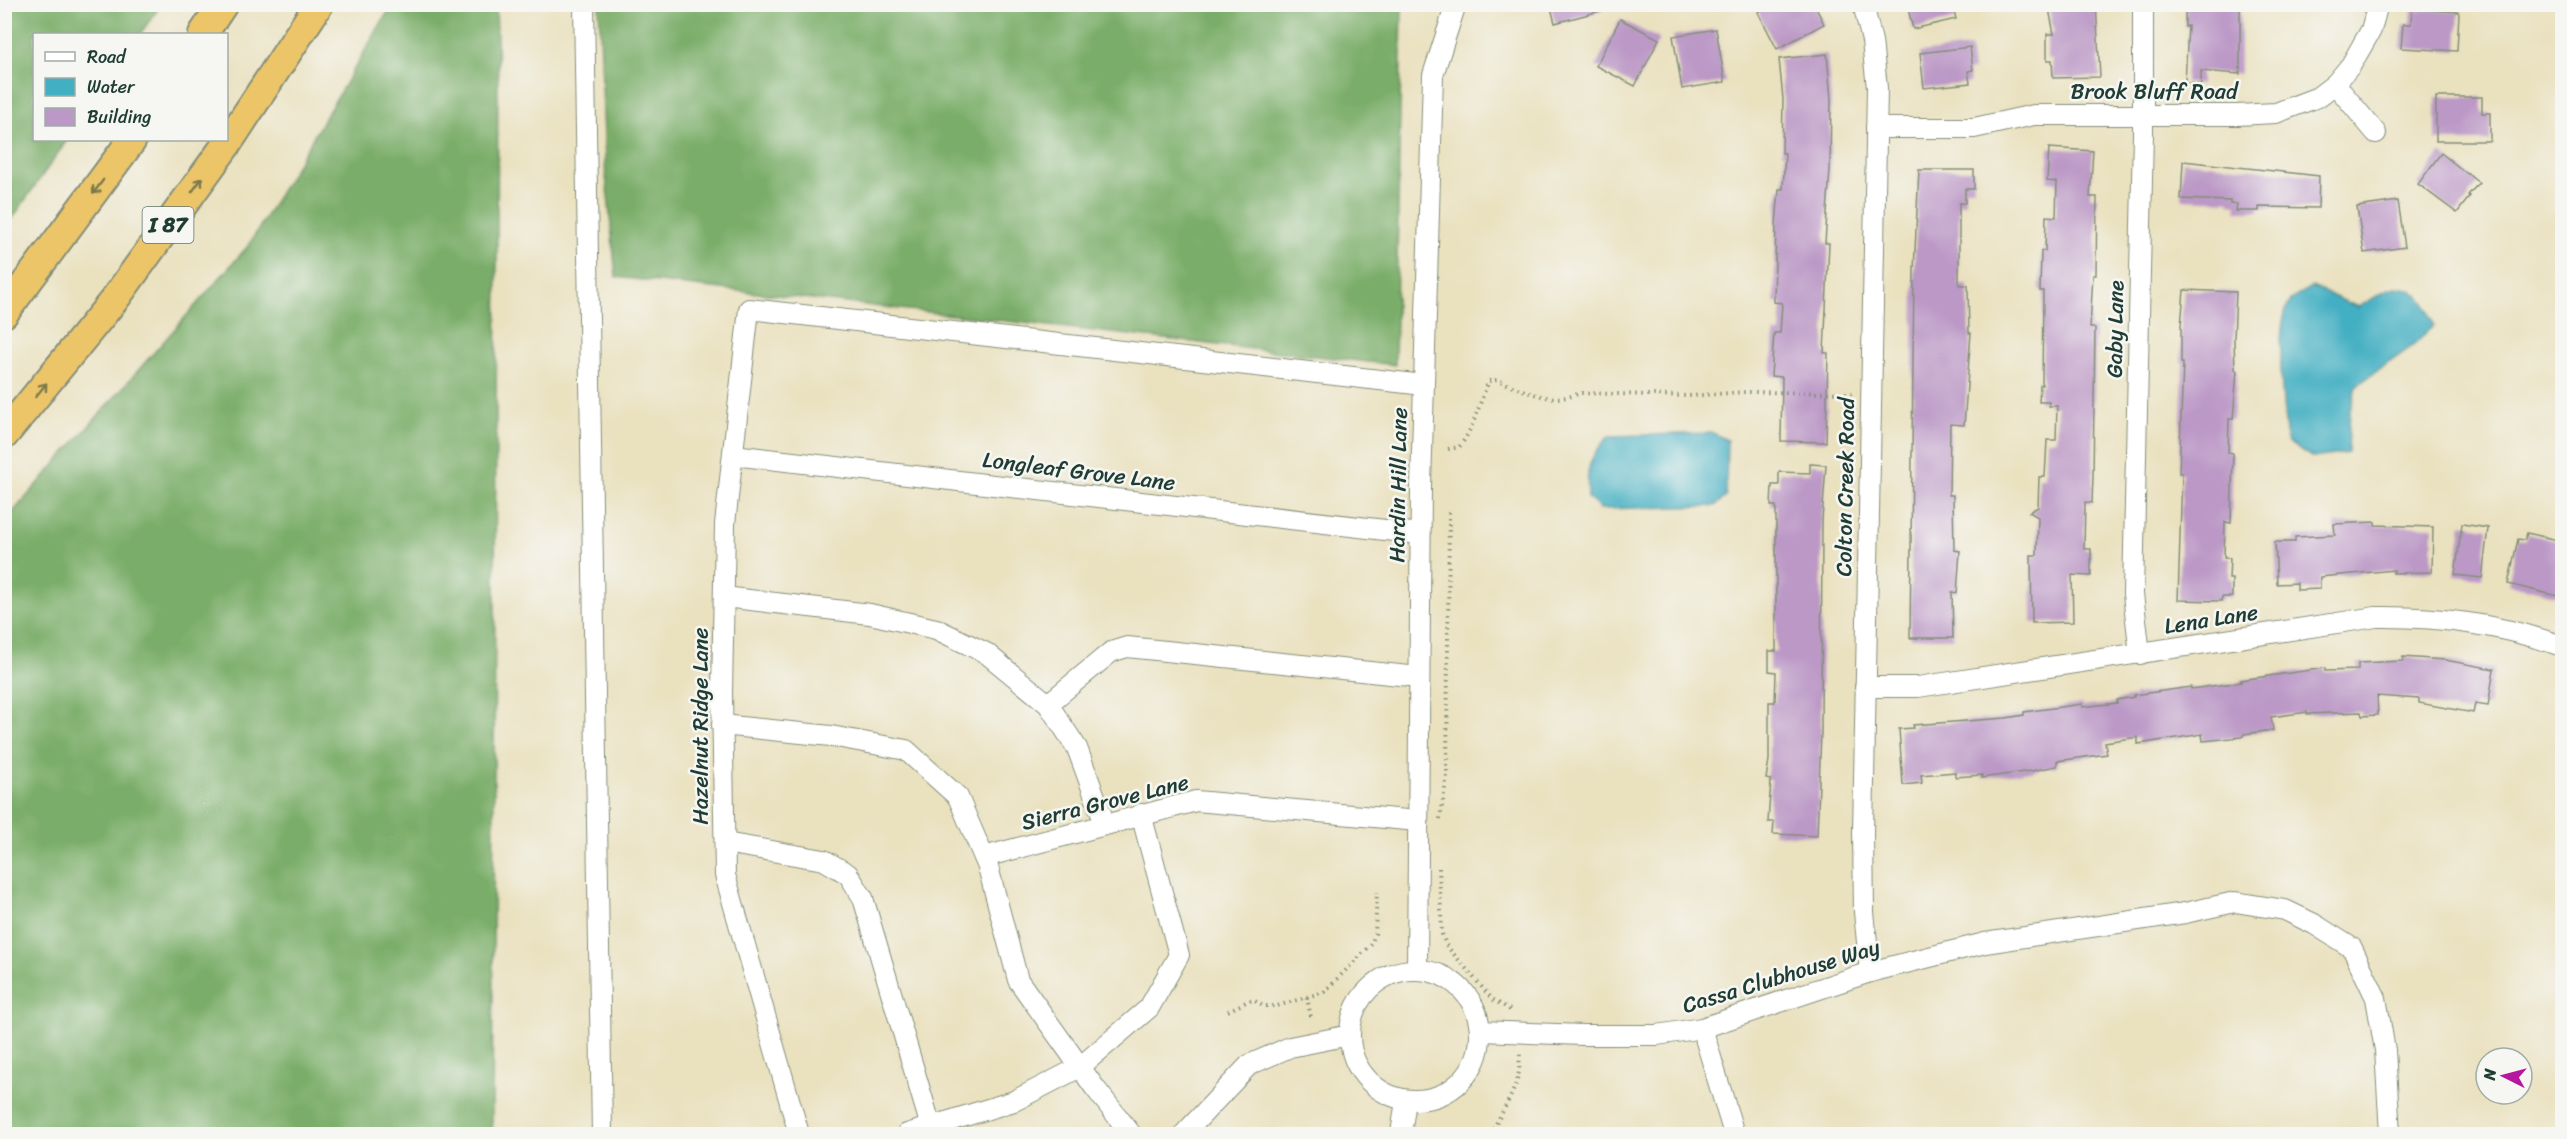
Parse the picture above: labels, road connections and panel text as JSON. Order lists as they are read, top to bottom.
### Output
{
  "streets": {
    "highway": ["I 87"],
    "street": [
      "Brook Bluff Road",
      "Gaby Lane",
      "Longleaf Grove Lane",
      "Hardin Hill Lane",
      "Colton Creek Road",
      "Lena Lane",
      "Hazelnut Ridge Lane",
      "Sierra Grove Lane",
      "Cassa Clubhouse Way"
    ]
  },
  "crossings": [
    ["Brook Bluff Road", "Gaby Lane"],
    ["Brook Bluff Road", "Colton Creek Road"],
    ["Gaby Lane", "Lena Lane"],
    ["Longleaf Grove Lane", "Hardin Hill Lane"],
    ["Longleaf Grove Lane", "Hazelnut Ridge Lane"],
    ["Hardin Hill Lane", "Hazelnut Ridge Lane"],
    ["Hardin Hill Lane", "Sierra Grove Lane"],
    ["Hardin Hill Lane", "Cassa Clubhouse Way"],
    ["Colton Creek Road", "Lena Lane"],
    ["Colton Creek Road", "Cassa Clubhouse Way"]
  ],
  "legend": ["Road", "Water", "Building"],
  "north": "left"
}
